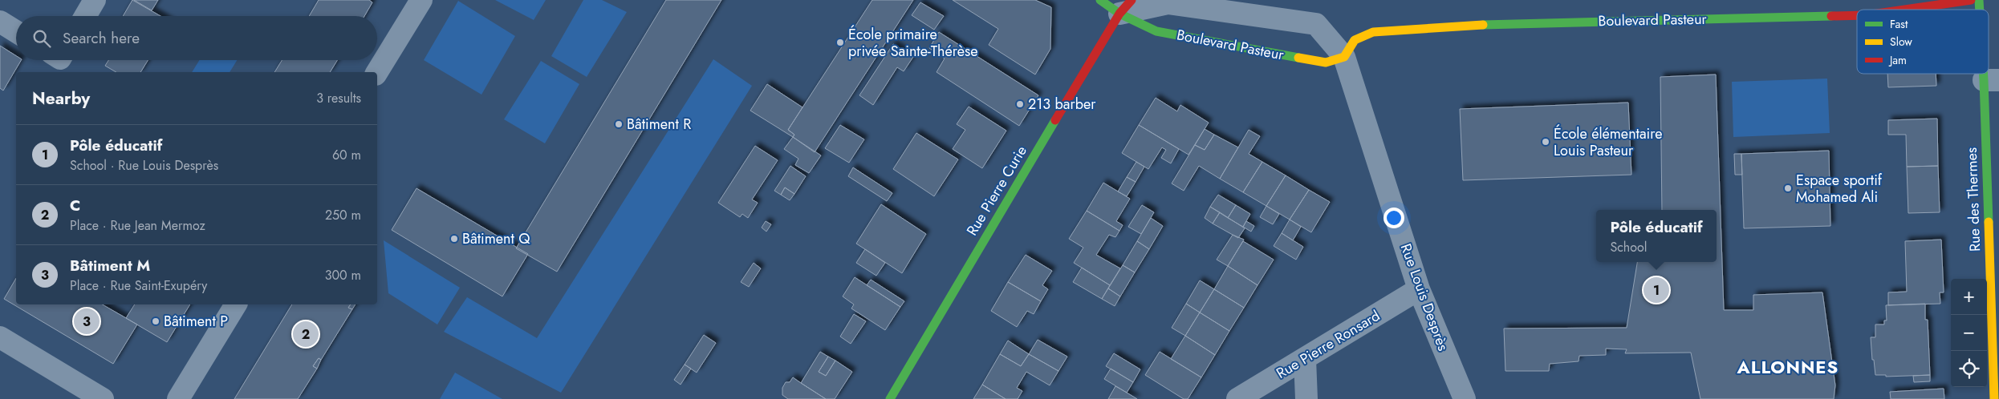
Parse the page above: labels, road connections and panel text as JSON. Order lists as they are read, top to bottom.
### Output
{
  "streets": {
    "street": [
      "Boulevard Pasteur",
      "Rue Pierre Curie",
      "Rue des Thermes",
      "Rue Louis Desprès",
      "Rue Pierre Ronsard"
    ]
  },
  "crossings": [
    ["Boulevard Pasteur", "Rue Pierre Curie"],
    ["Boulevard Pasteur", "Rue Louis Desprès"],
    ["Rue Louis Desprès", "Rue Pierre Ronsard"]
  ],
  "districts": ["ALLONNES"],
  "places": [
    "École primaire privée Sainte-Thérèse",
    "213 barber",
    "Bâtiment R",
    "École élémentaire Louis Pasteur",
    "Espace sportif Mohamed Ali",
    "Bâtiment Q",
    "Bâtiment P"
  ],
  "legend": ["Fast", "Slow", "Jam"],
  "page": {
    "search": "Search here",
    "heading": ["Nearby", "3 results"],
    "list": [
      {
        "mark": "1",
        "name": "Pôle éducatif",
        "note": "School · Rue Louis Desprès",
        "value": "60 m"
      },
      {
        "mark": "2",
        "name": "C",
        "note": "Place · Rue Jean Mermoz",
        "value": "250 m"
      },
      {
        "mark": "3",
        "name": "Bâtiment M",
        "note": "Place · Rue Saint-Exupéry",
        "value": "300 m"
      }
    ],
    "popup": ["Pôle éducatif", "School"],
    "pins": ["1", "3", "2"],
    "map_buttons": ["+", "−"]
  }
}
